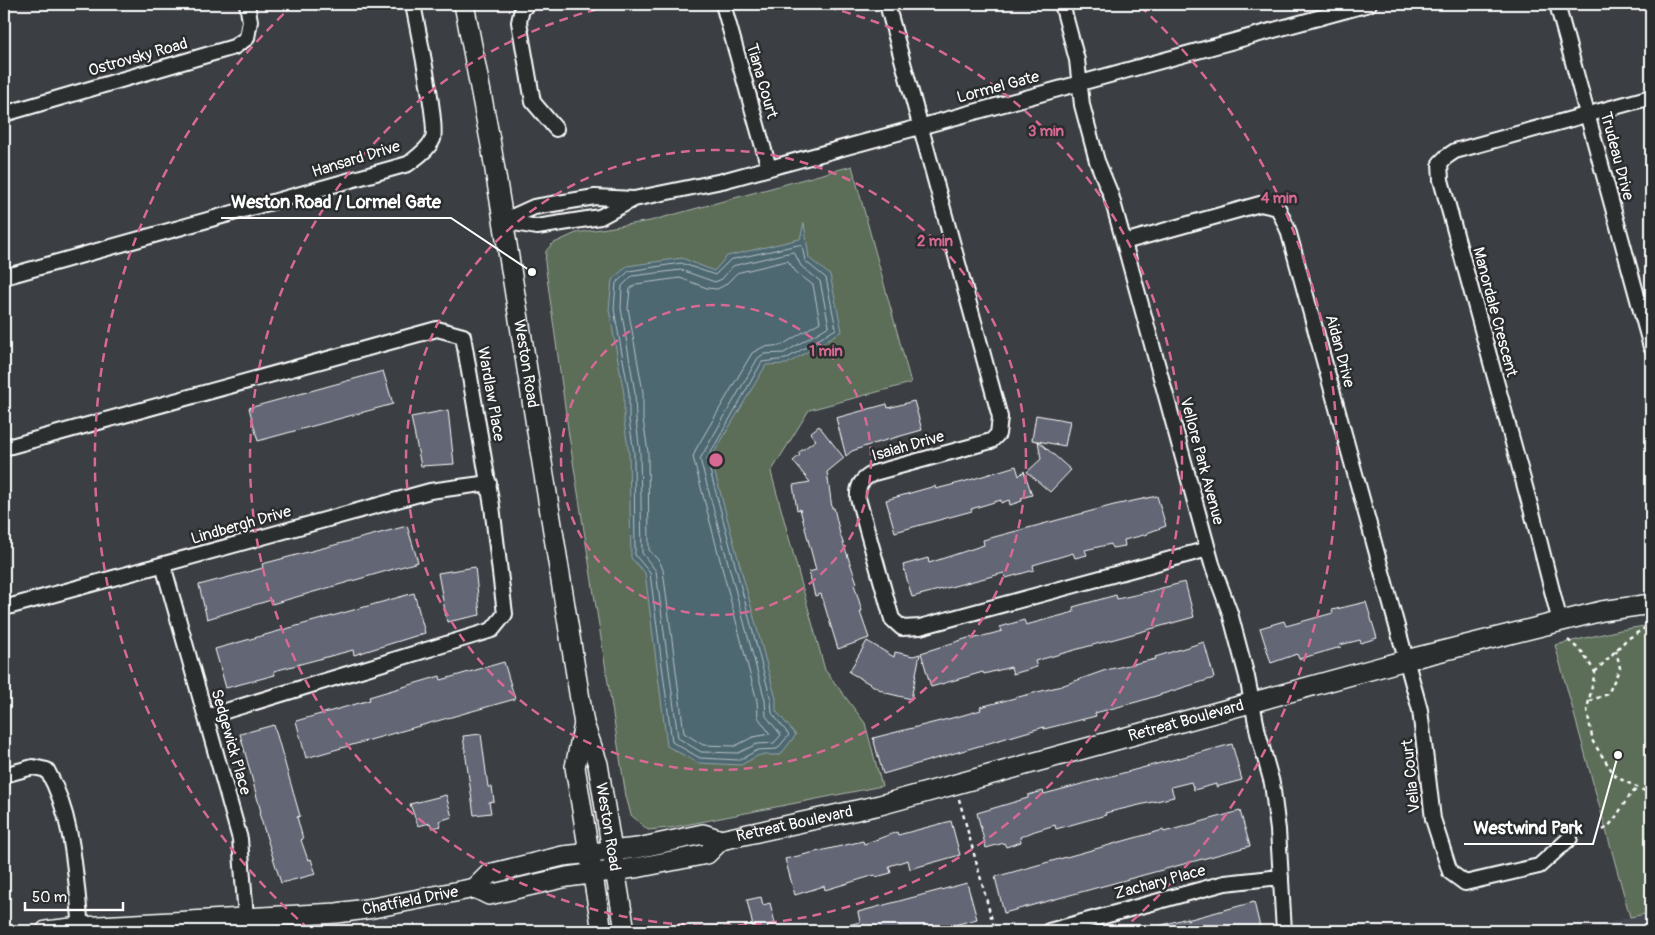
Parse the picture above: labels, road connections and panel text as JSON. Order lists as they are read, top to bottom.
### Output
{
  "streets": {
    "street": [
      "Ostrovsky Road",
      "Tiana Court",
      "Lormel Gate",
      "Trudeau Drive",
      "Hansard Drive",
      "Manordale Crescent",
      "Aidan Drive",
      "Weston Road",
      "Wardlaw Place",
      "Isaiah Drive",
      "Vellore Park Avenue",
      "Lindbergh Drive",
      "Retreat Boulevard",
      "Sedgewick Place",
      "Velia Court",
      "Zachary Place",
      "Chatfield Drive"
    ]
  },
  "crossings": [
    ["Tiana Court", "Lormel Gate"],
    ["Lormel Gate", "Weston Road"],
    ["Lormel Gate", "Isaiah Drive"],
    ["Lormel Gate", "Vellore Park Avenue"],
    ["Trudeau Drive", "Manordale Crescent"],
    ["Manordale Crescent", "Retreat Boulevard"],
    ["Aidan Drive", "Vellore Park Avenue"],
    ["Aidan Drive", "Retreat Boulevard"],
    ["Aidan Drive", "Velia Court"],
    ["Weston Road", "Retreat Boulevard"],
    ["Weston Road", "Chatfield Drive"],
    ["Wardlaw Place", "Lindbergh Drive"],
    ["Wardlaw Place", "Sedgewick Place"],
    ["Isaiah Drive", "Vellore Park Avenue"],
    ["Vellore Park Avenue", "Retreat Boulevard"],
    ["Vellore Park Avenue", "Zachary Place"],
    ["Lindbergh Drive", "Sedgewick Place"],
    ["Retreat Boulevard", "Velia Court"],
    ["Retreat Boulevard", "Chatfield Drive"],
    ["Sedgewick Place", "Chatfield Drive"]
  ],
  "places": ["Weston Road / Lormel Gate", "Westwind Park"],
  "scale_bar": "50 m",
  "rings": [
    "3 min",
    "4 min",
    "2 min",
    "1 min"
  ]
}
